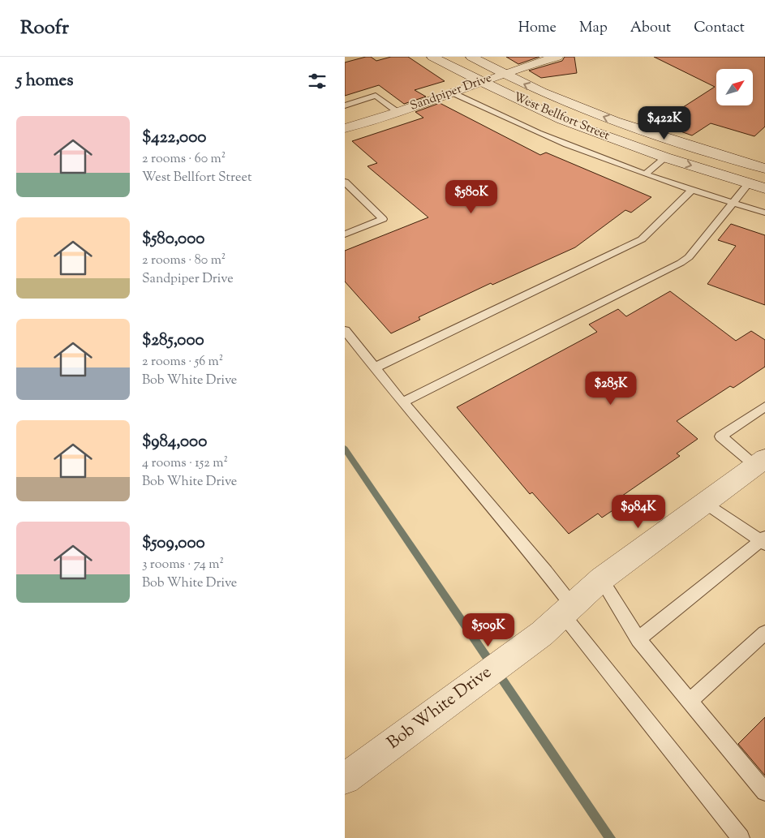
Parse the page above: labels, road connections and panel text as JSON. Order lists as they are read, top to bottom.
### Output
{
  "streets": {
    "main road": ["Sandpiper Drive", "West Bellfort Street", "Bob White Drive"]
  },
  "crossings": [
    ["Sandpiper Drive", "West Bellfort Street"]
  ],
  "north": "top right",
  "page": {
    "header": "Roofr",
    "nav": [
      "Home",
      "Map",
      "About",
      "Contact"
    ],
    "heading": "5 homes",
    "list": [
      {
        "name": "$422,000",
        "note": "2 rooms · 60 m² · West Bellfort Street"
      },
      {
        "name": "$580,000",
        "note": "2 rooms · 80 m² · Sandpiper Drive"
      },
      {
        "name": "$285,000",
        "note": "2 rooms · 56 m² · Bob White Drive"
      },
      {
        "name": "$984,000",
        "note": "4 rooms · 152 m² · Bob White Drive"
      },
      {
        "name": "$509,000",
        "note": "3 rooms · 74 m² · Bob White Drive"
      }
    ],
    "price": [
      "$422K",
      "$580K",
      "$285K",
      "$984K",
      "$509K"
    ]
  }
}
